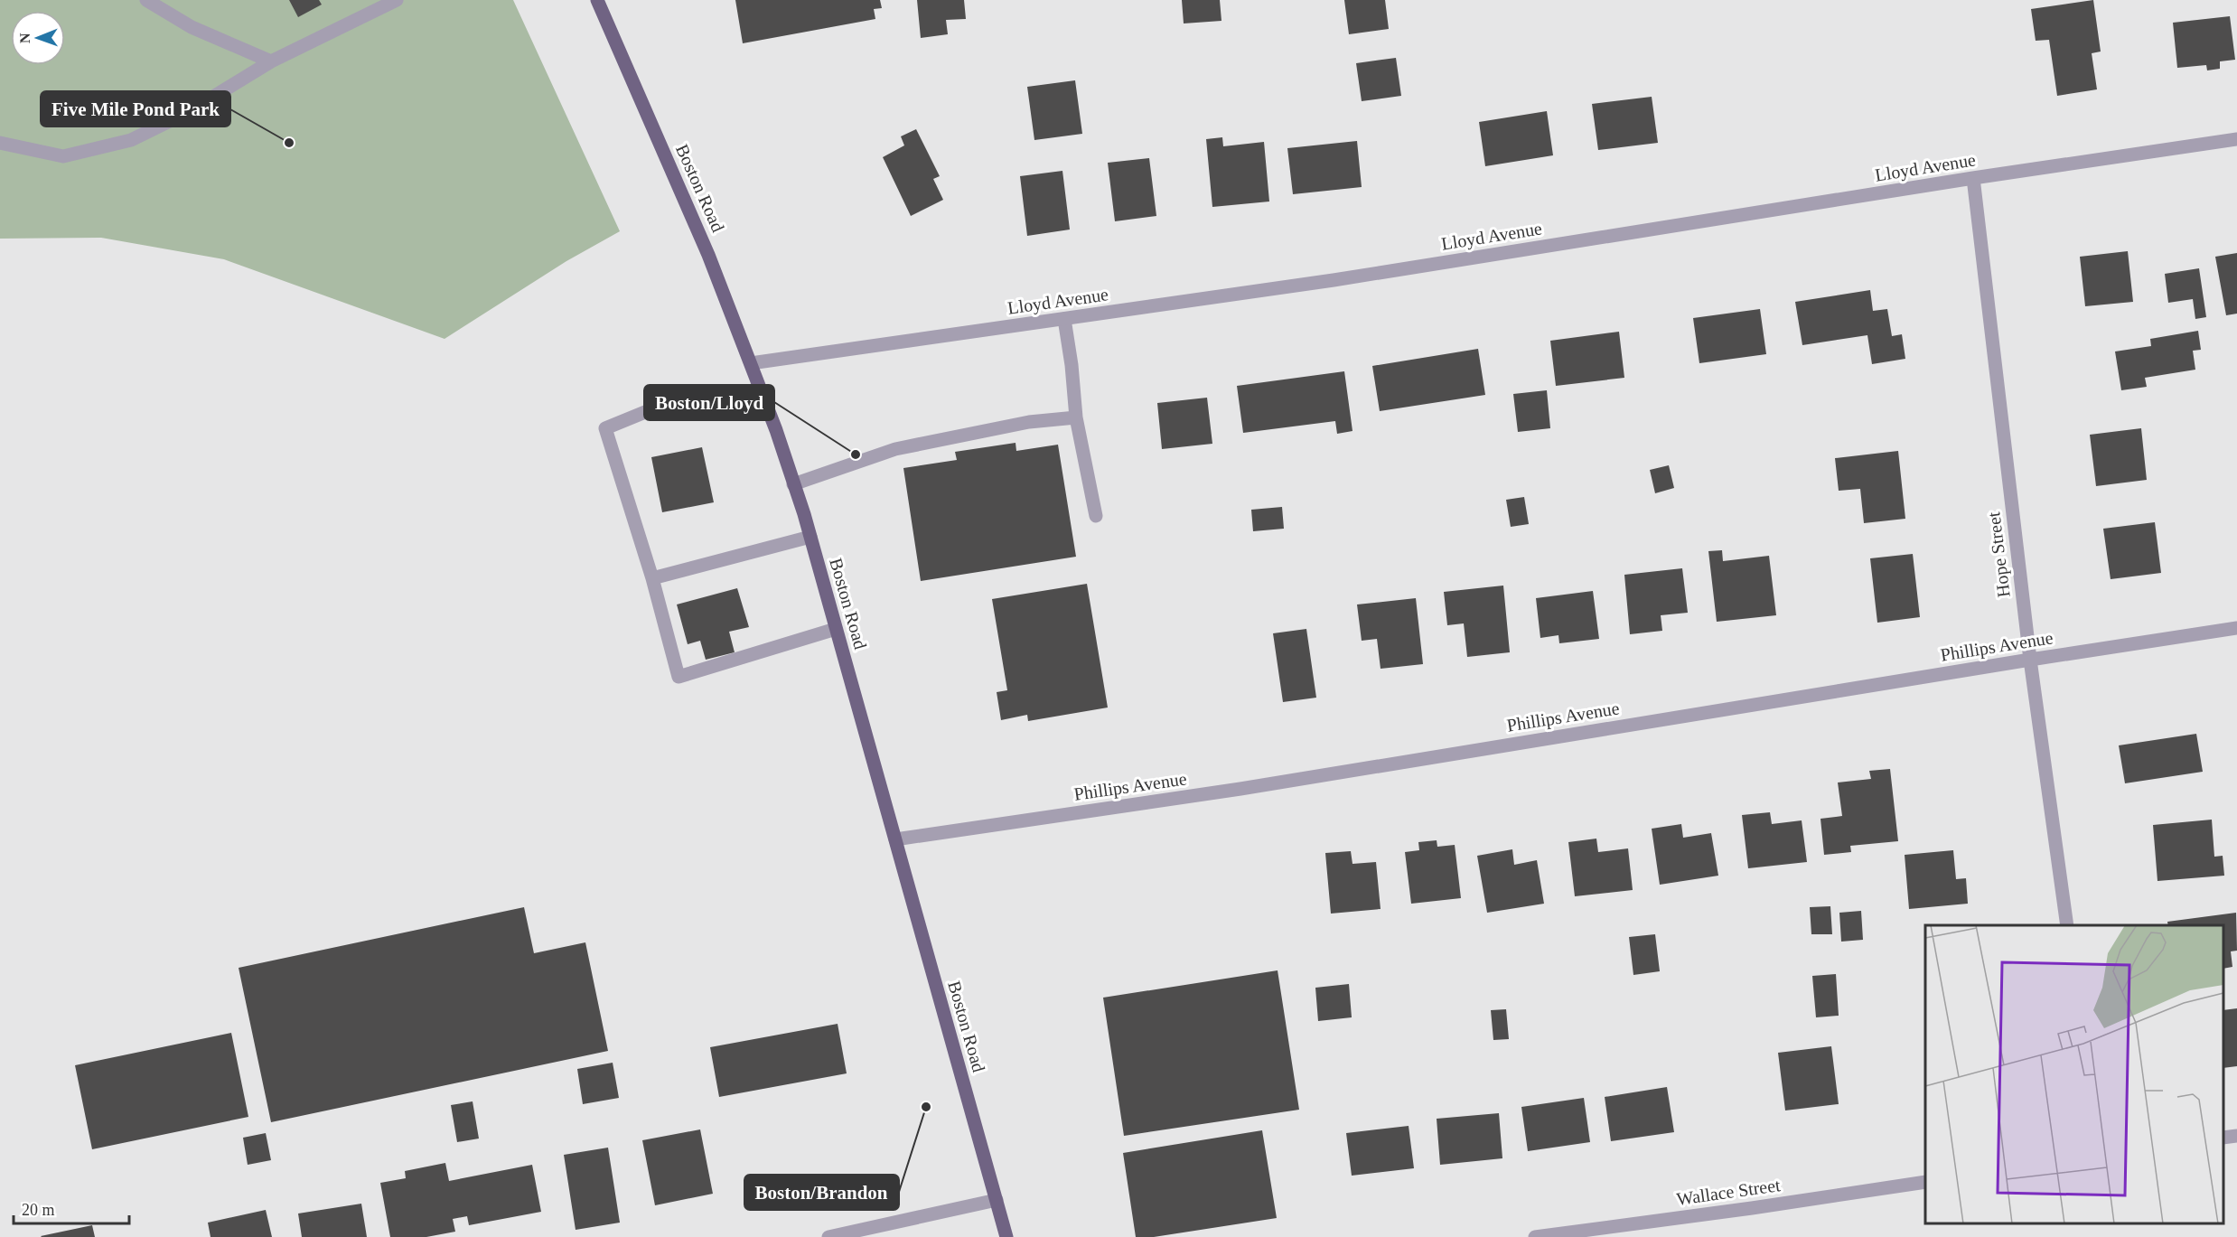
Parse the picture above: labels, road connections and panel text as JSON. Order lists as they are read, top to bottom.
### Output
{
  "streets": {
    "main road": ["Boston Road"],
    "street": [
      "Lloyd Avenue",
      "Hope Street",
      "Phillips Avenue",
      "Wallace Street"
    ]
  },
  "crossings": [
    ["Lloyd Avenue", "Boston Road"],
    ["Lloyd Avenue", "Hope Street"],
    ["Boston Road", "Phillips Avenue"],
    ["Hope Street", "Phillips Avenue"]
  ],
  "places": ["Five Mile Pond Park", "Boston/Lloyd", "Boston/Brandon"],
  "scale_bar": "20 m",
  "north": "left"
}
